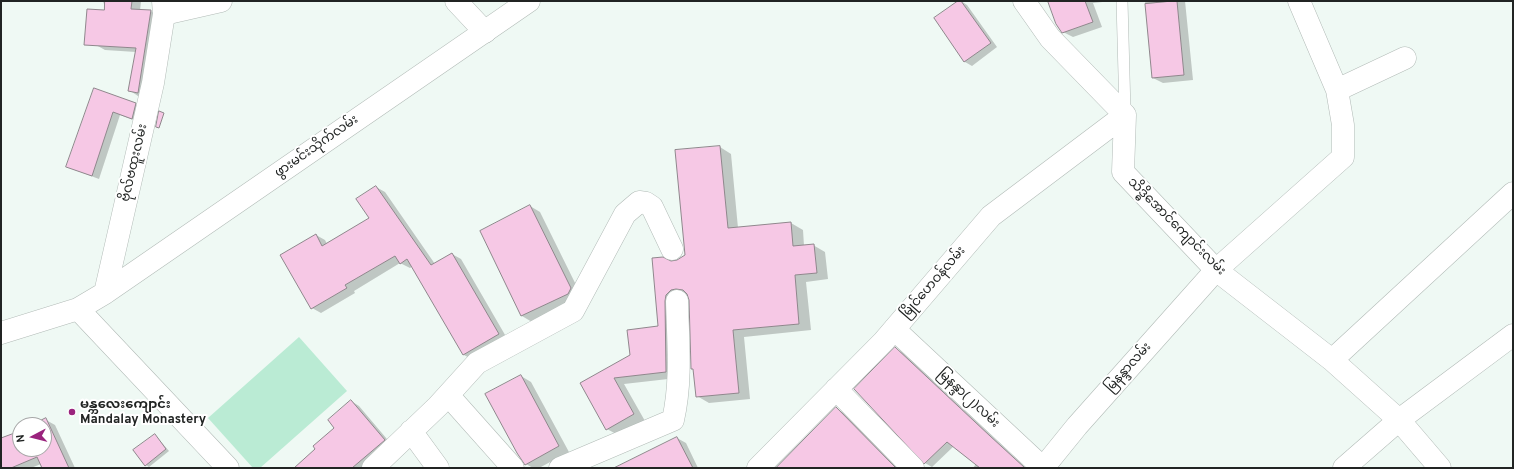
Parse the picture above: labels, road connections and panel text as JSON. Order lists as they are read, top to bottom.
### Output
{
  "streets": {
    "street": [
      "ဖွားမင်းသိုက်လမ်း",
      "ဗိုလ်ဗထူးလမ်း",
      "သိဒ္ဓိအောင်ကျောင်းလမ်း",
      "မြိုင်ဟေဝန်လမ်း",
      "မြနန္ဒာလမ်း",
      "မြနန္ဒာ(၂)လမ်း"
    ]
  },
  "crossings": [
    ["ဖွားမင်းသိုက်လမ်း", "ဗိုလ်ဗထူးလမ်း"],
    ["သိဒ္ဓိအောင်ကျောင်းလမ်း", "မြိုင်ဟေဝန်လမ်း"],
    ["သိဒ္ဓိအောင်ကျောင်းလမ်း", "မြနန္ဒာလမ်း"],
    ["မြိုင်ဟေဝန်လမ်း", "မြနန္ဒာ(၂)လမ်း"],
    ["မြနန္ဒာလမ်း", "မြနန္ဒာ(၂)လမ်း"]
  ],
  "places": ["မန္တလေးကျောင်း Mandalay Monastery"],
  "north": "left"
}
